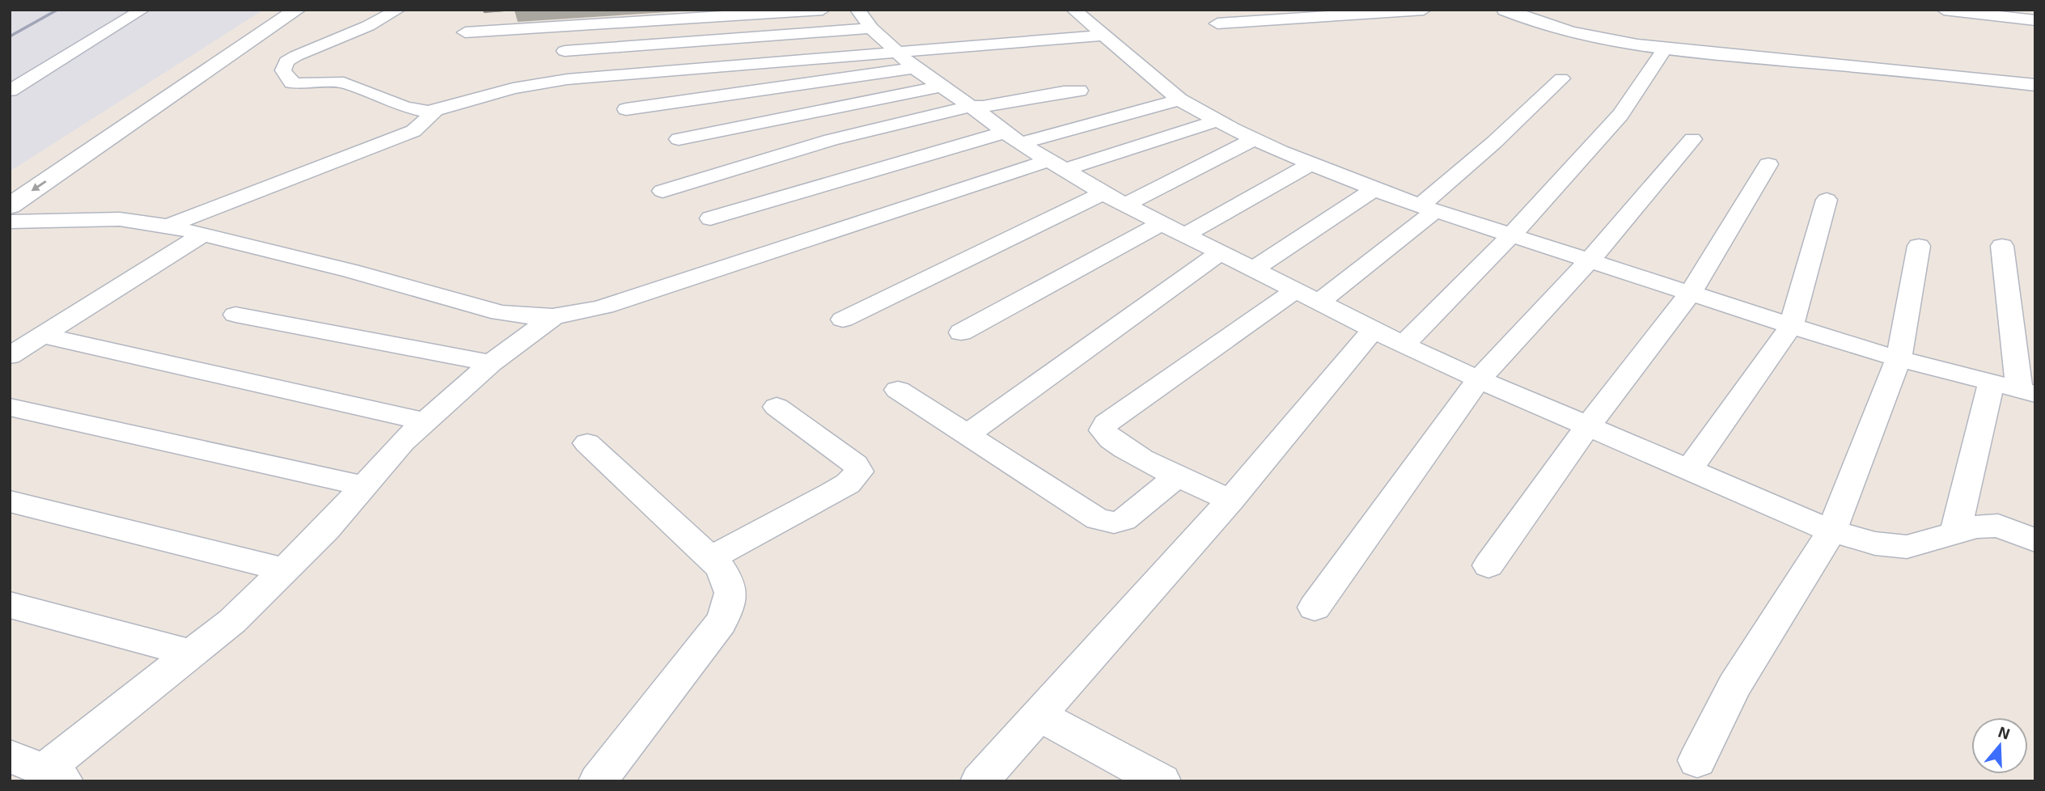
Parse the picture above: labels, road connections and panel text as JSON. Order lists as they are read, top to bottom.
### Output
{
  "north": "top"
}
